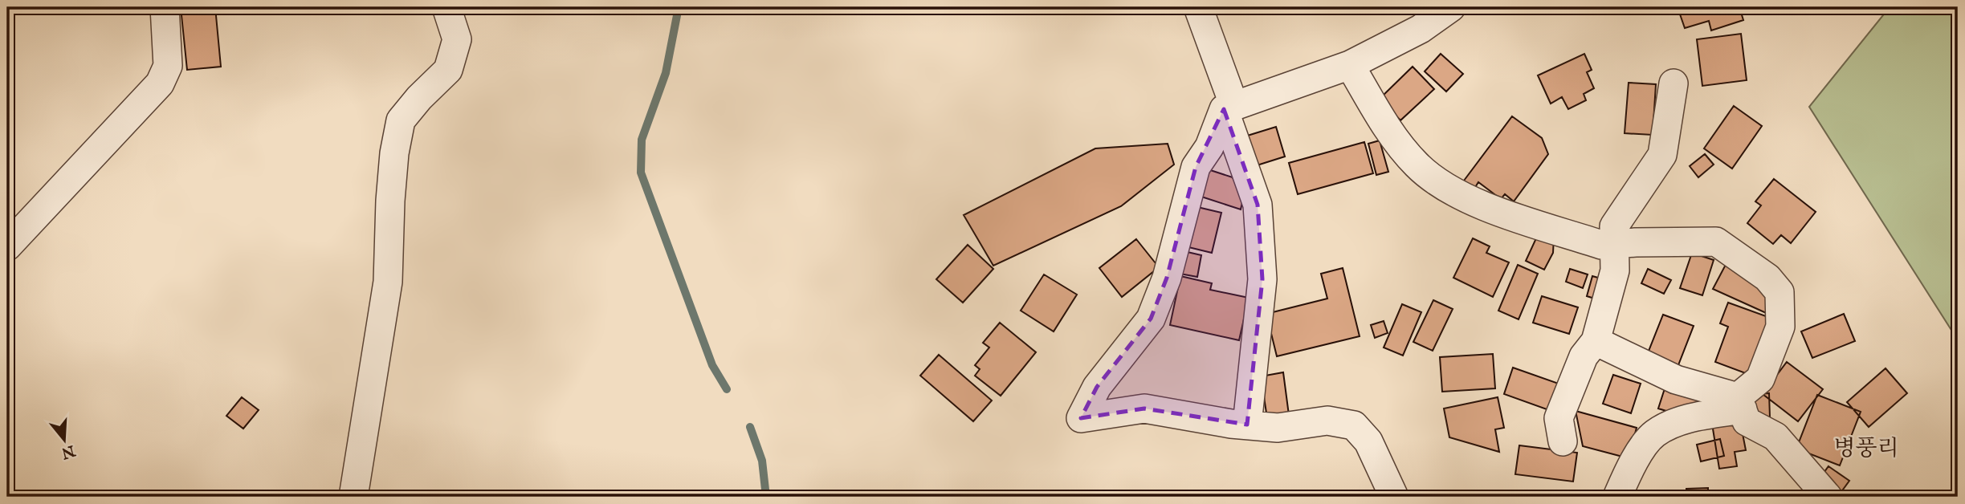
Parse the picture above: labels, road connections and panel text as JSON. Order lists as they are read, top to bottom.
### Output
{
  "districts": ["병풍리"],
  "north": "bottom"
}
